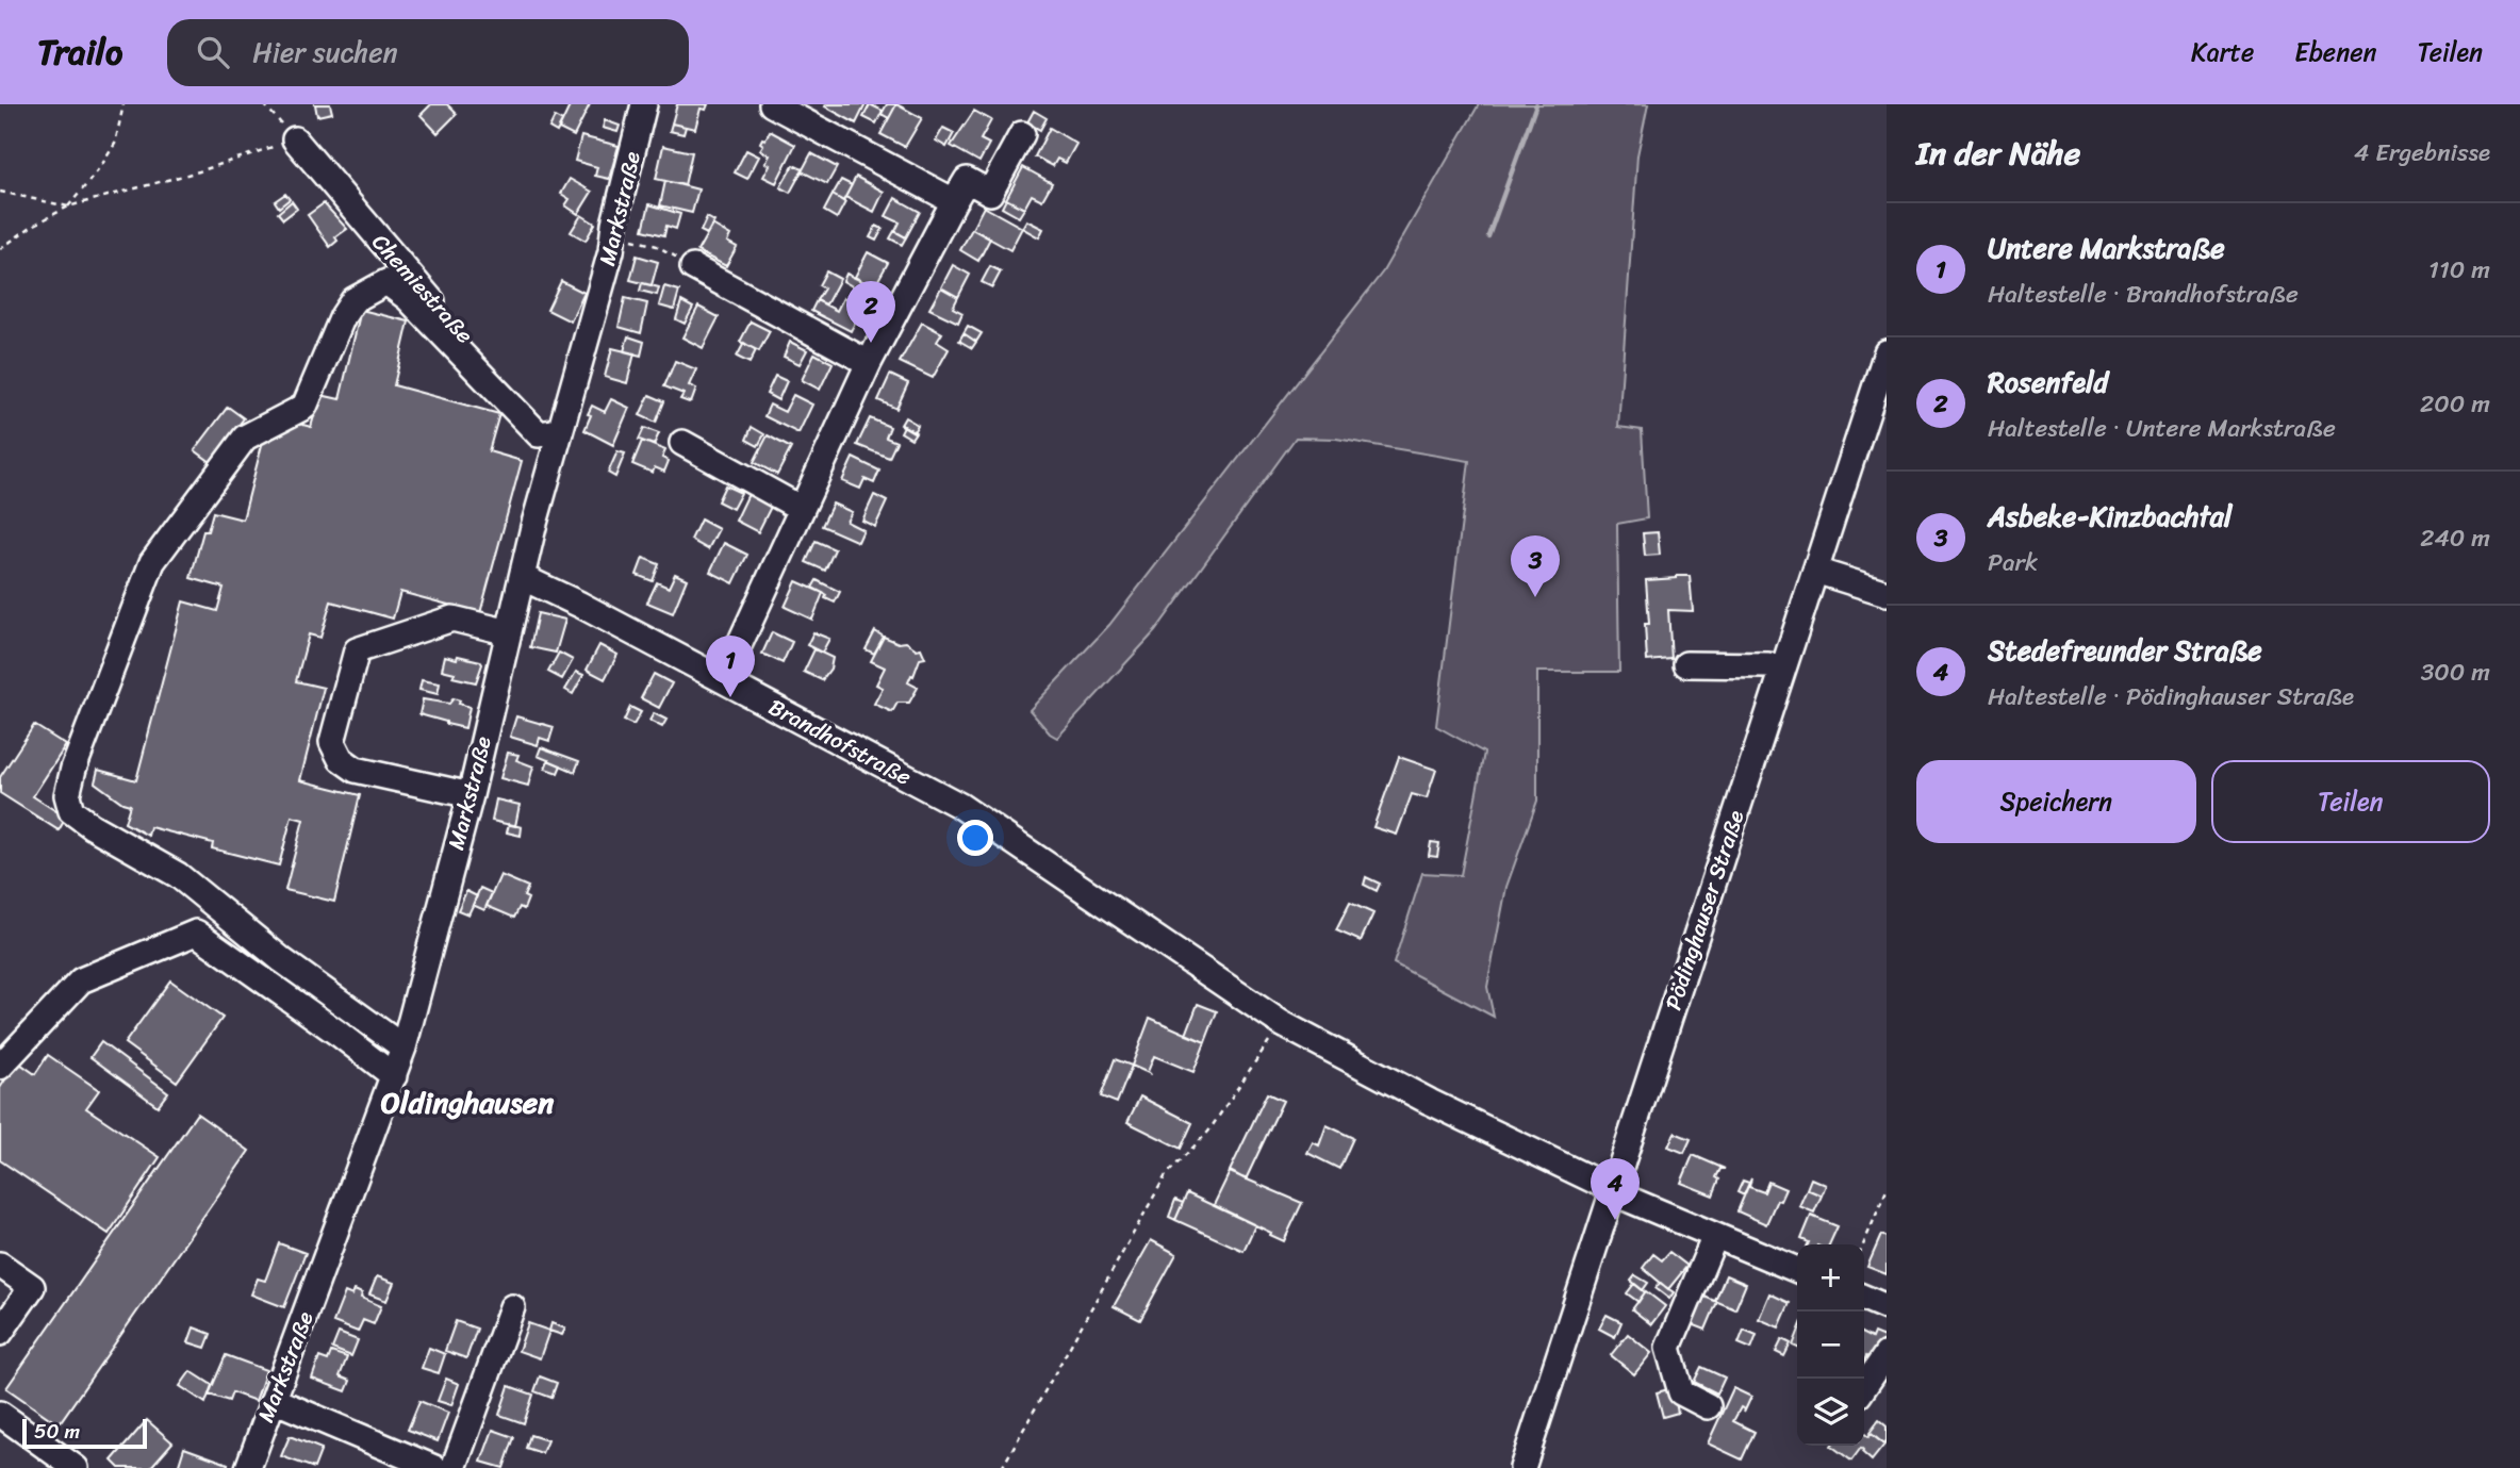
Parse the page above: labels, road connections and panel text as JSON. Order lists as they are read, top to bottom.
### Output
{
  "streets": {
    "street": [
      "Markstraße",
      "Chemiestraße",
      "Brandhofstraße",
      "Pödinghauser Straße"
    ]
  },
  "crossings": [
    ["Markstraße", "Chemiestraße"],
    ["Markstraße", "Brandhofstraße"],
    ["Brandhofstraße", "Pödinghauser Straße"]
  ],
  "districts": ["Oldinghausen"],
  "scale_bar": "50 m",
  "page": {
    "header": "Trailo",
    "search": "Hier suchen",
    "nav": ["Karte", "Ebenen", "Teilen"],
    "heading": ["In der Nähe", "4 Ergebnisse"],
    "list": [
      {
        "mark": "1",
        "name": "Untere Markstraße",
        "note": "Haltestelle · Brandhofstraße",
        "value": "110 m"
      },
      {
        "mark": "2",
        "name": "Rosenfeld",
        "note": "Haltestelle · Untere Markstraße",
        "value": "200 m"
      },
      {
        "mark": "3",
        "name": "Asbeke-Kinzbachtal",
        "note": "Park",
        "value": "240 m"
      },
      {
        "mark": "4",
        "name": "Stedefreunder Straße",
        "note": "Haltestelle · Pödinghauser Straße",
        "value": "300 m"
      }
    ],
    "pins": [
      "2",
      "3",
      "1",
      "4"
    ],
    "buttons": ["Speichern", "Teilen"],
    "map_buttons": ["+", "−"],
    "scale": "50 m"
  }
}
